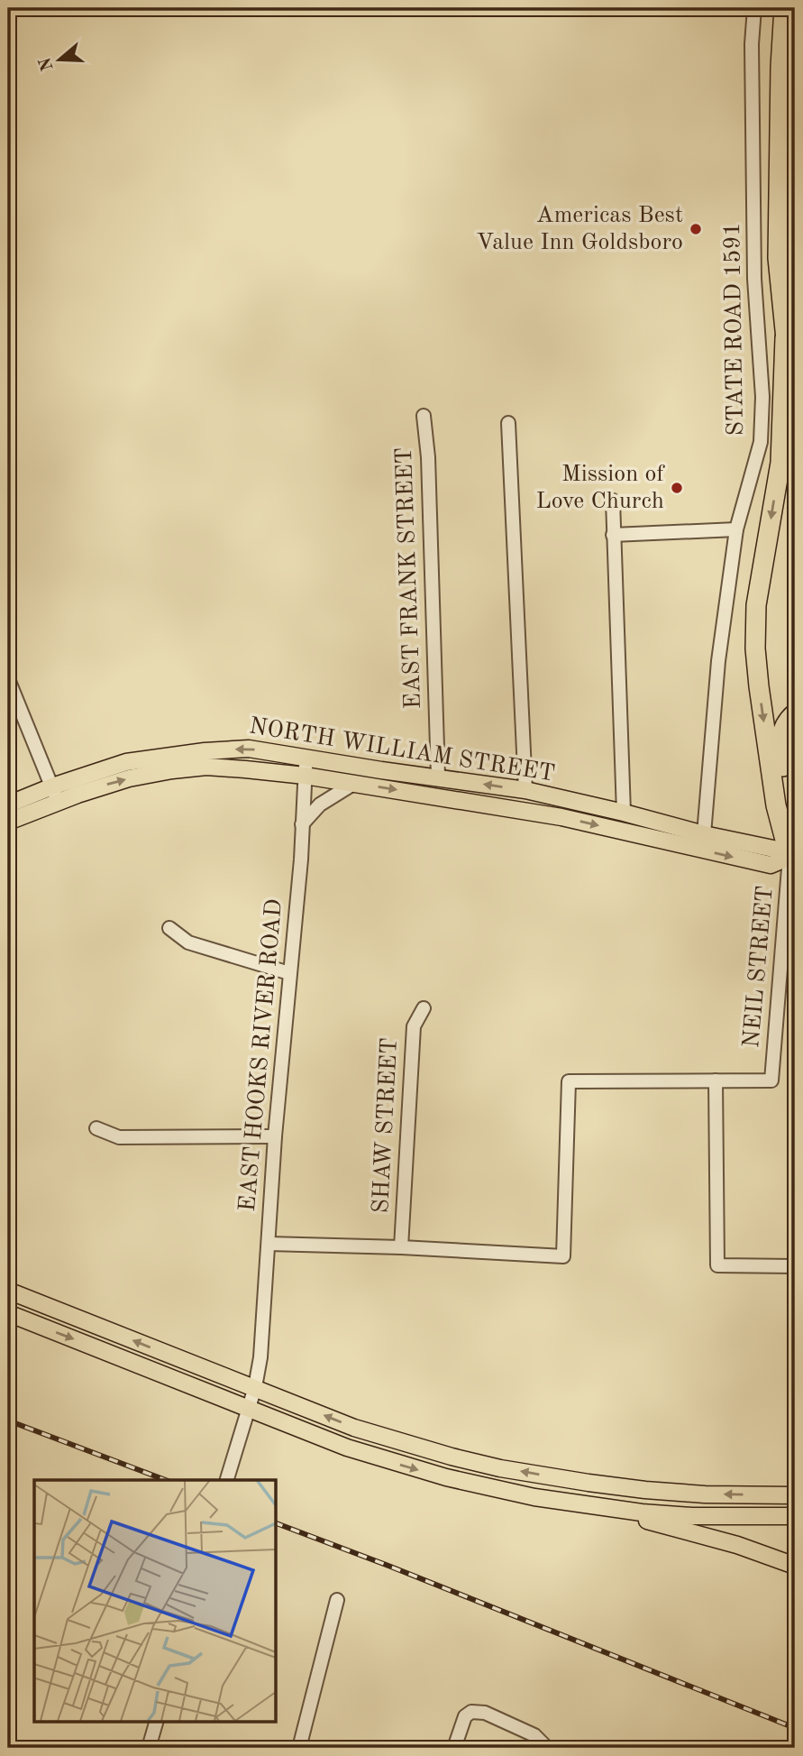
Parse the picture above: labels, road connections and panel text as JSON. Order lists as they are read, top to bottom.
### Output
{
  "streets": {
    "main road": ["NORTH WILLIAM STREET"],
    "street": [
      "STATE ROAD 1591",
      "EAST FRANK STREET",
      "NEIL STREET",
      "EAST HOOKS RIVER ROAD",
      "SHAW STREET"
    ]
  },
  "crossings": [
    ["STATE ROAD 1591", "NORTH WILLIAM STREET"],
    ["EAST FRANK STREET", "NORTH WILLIAM STREET"],
    ["NORTH WILLIAM STREET", "NEIL STREET"],
    ["NORTH WILLIAM STREET", "EAST HOOKS RIVER ROAD"]
  ],
  "places": ["Americas Best Value Inn Goldsboro", "Mission of Love Church"],
  "north": "left"
}
